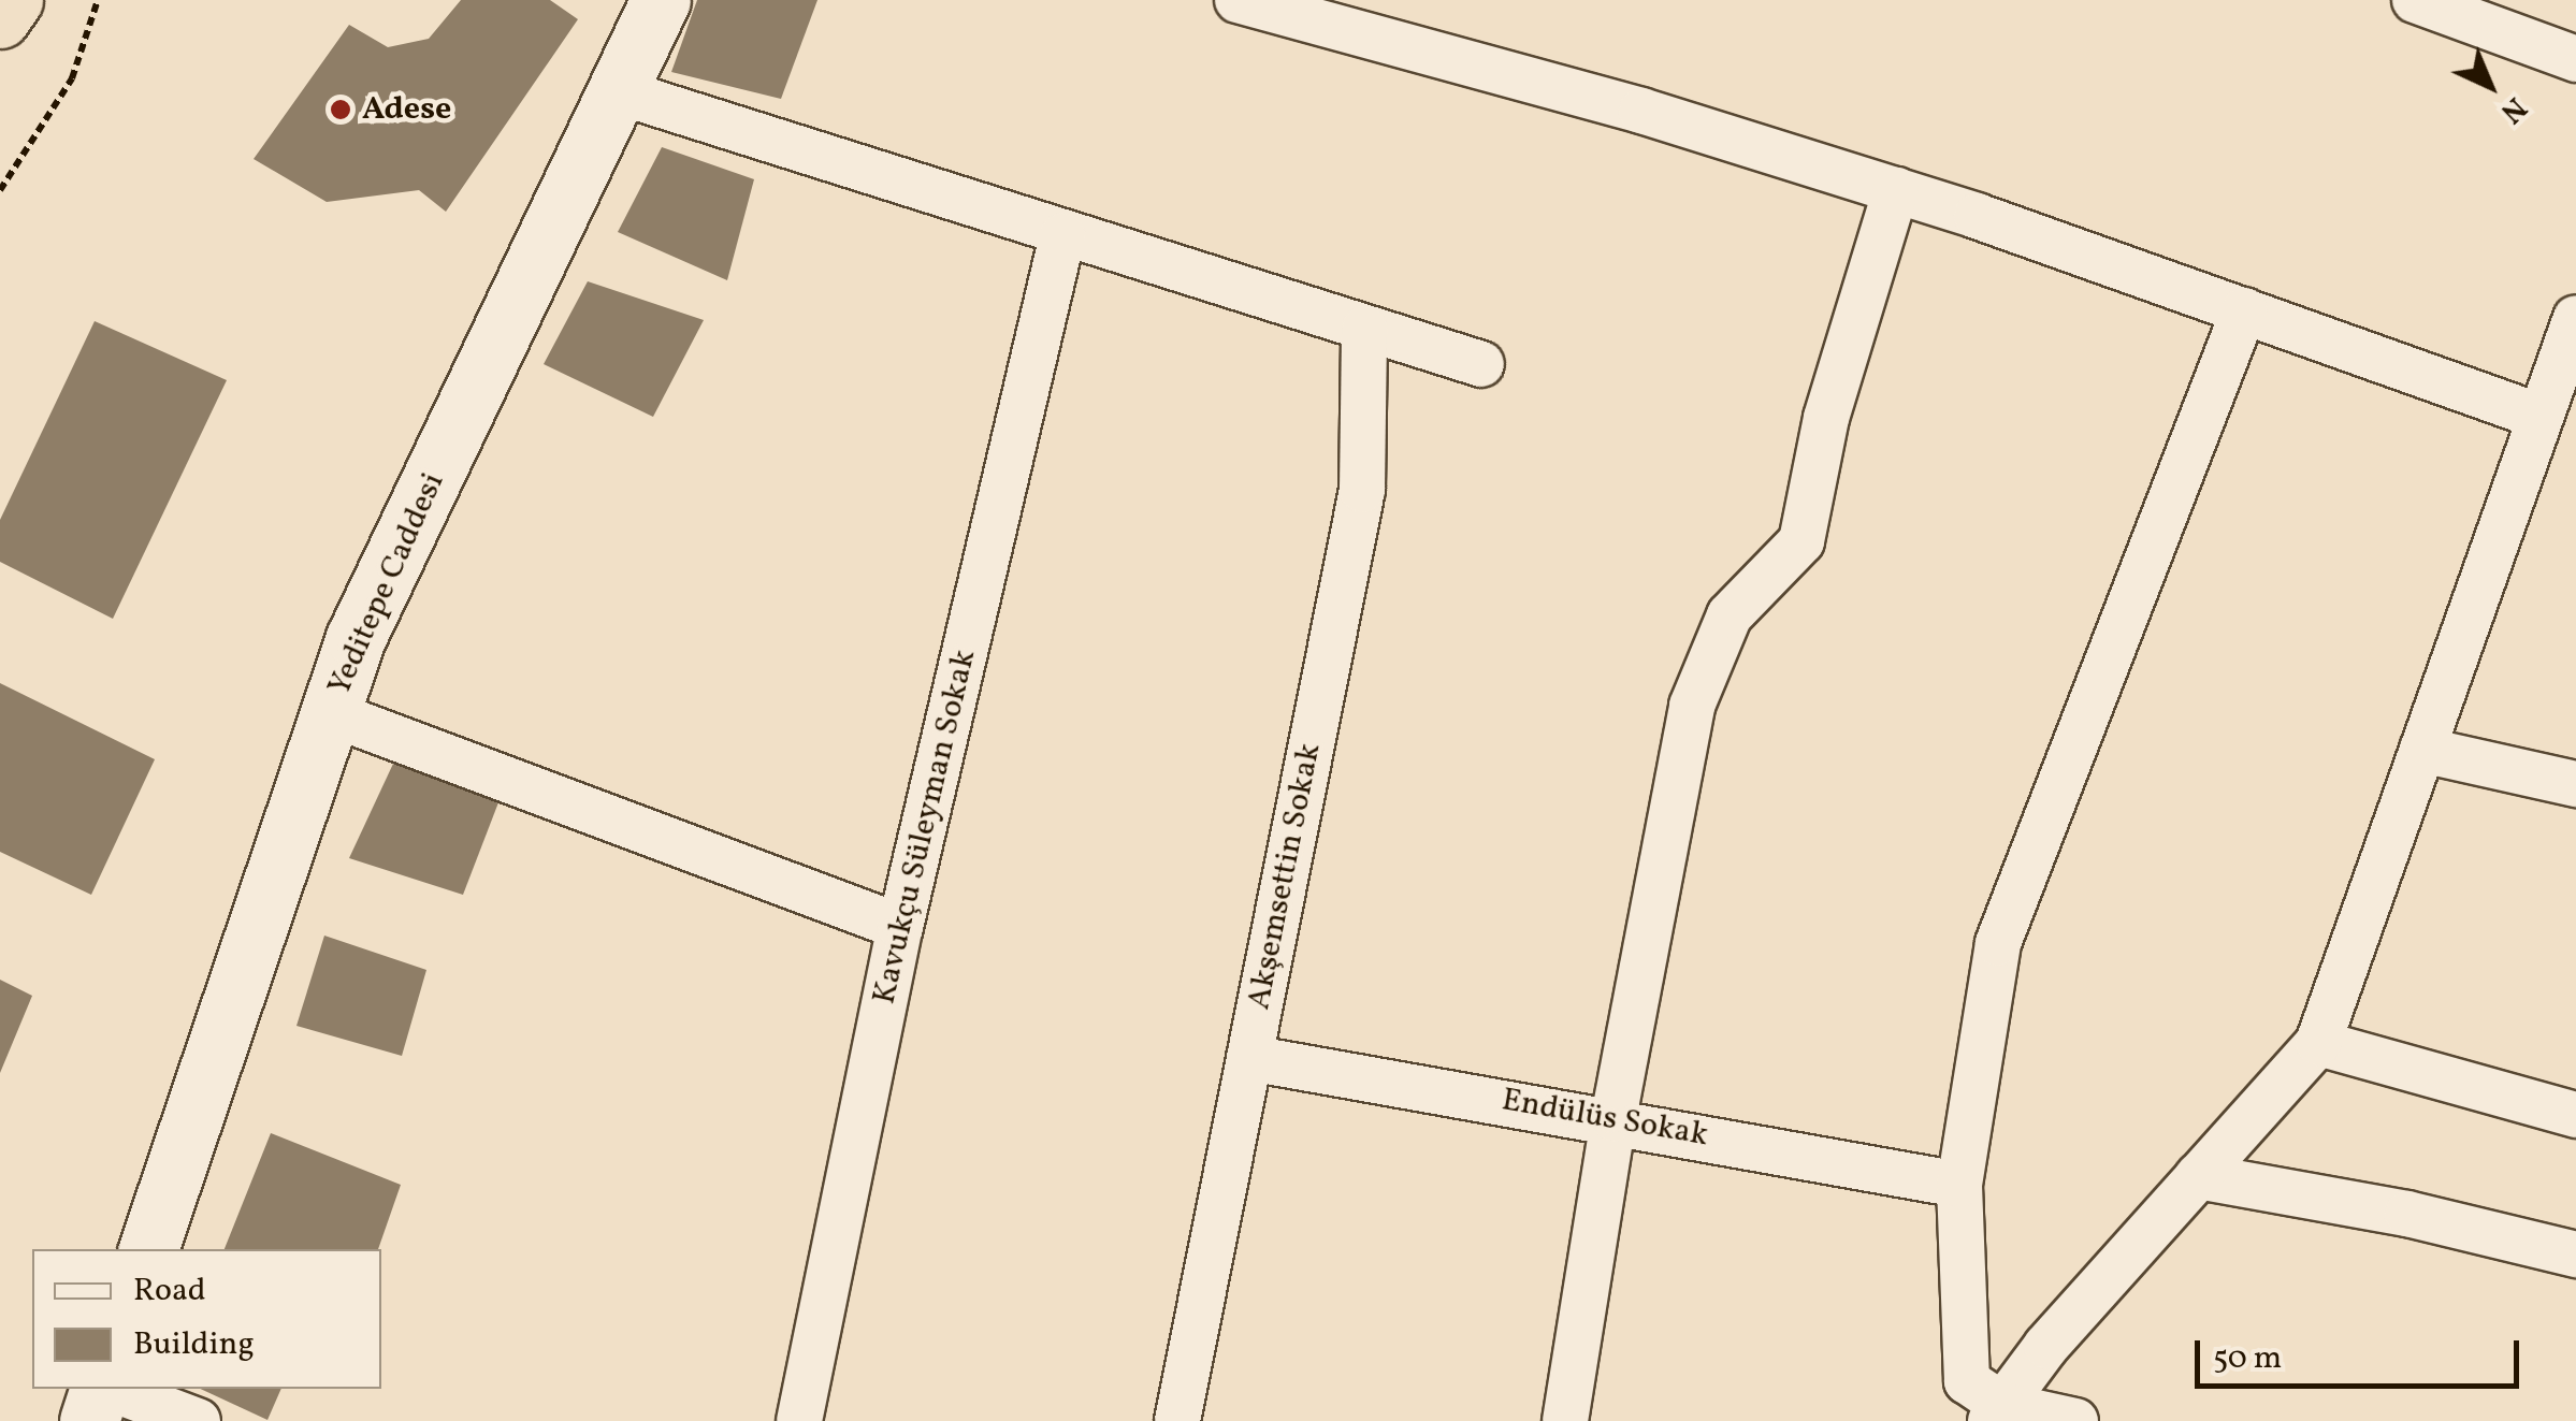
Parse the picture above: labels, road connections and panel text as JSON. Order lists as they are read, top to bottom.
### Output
{
  "streets": {
    "street": [
      "Yeditepe Caddesi",
      "Kavukçu Süleyman Sokak",
      "Akşemsettin Sokak",
      "Endülüs Sokak"
    ]
  },
  "crossings": [
    ["Akşemsettin Sokak", "Endülüs Sokak"]
  ],
  "places": ["Adese"],
  "legend": ["Road", "Building"],
  "scale_bar": "50 m",
  "north": "bottom right"
}
